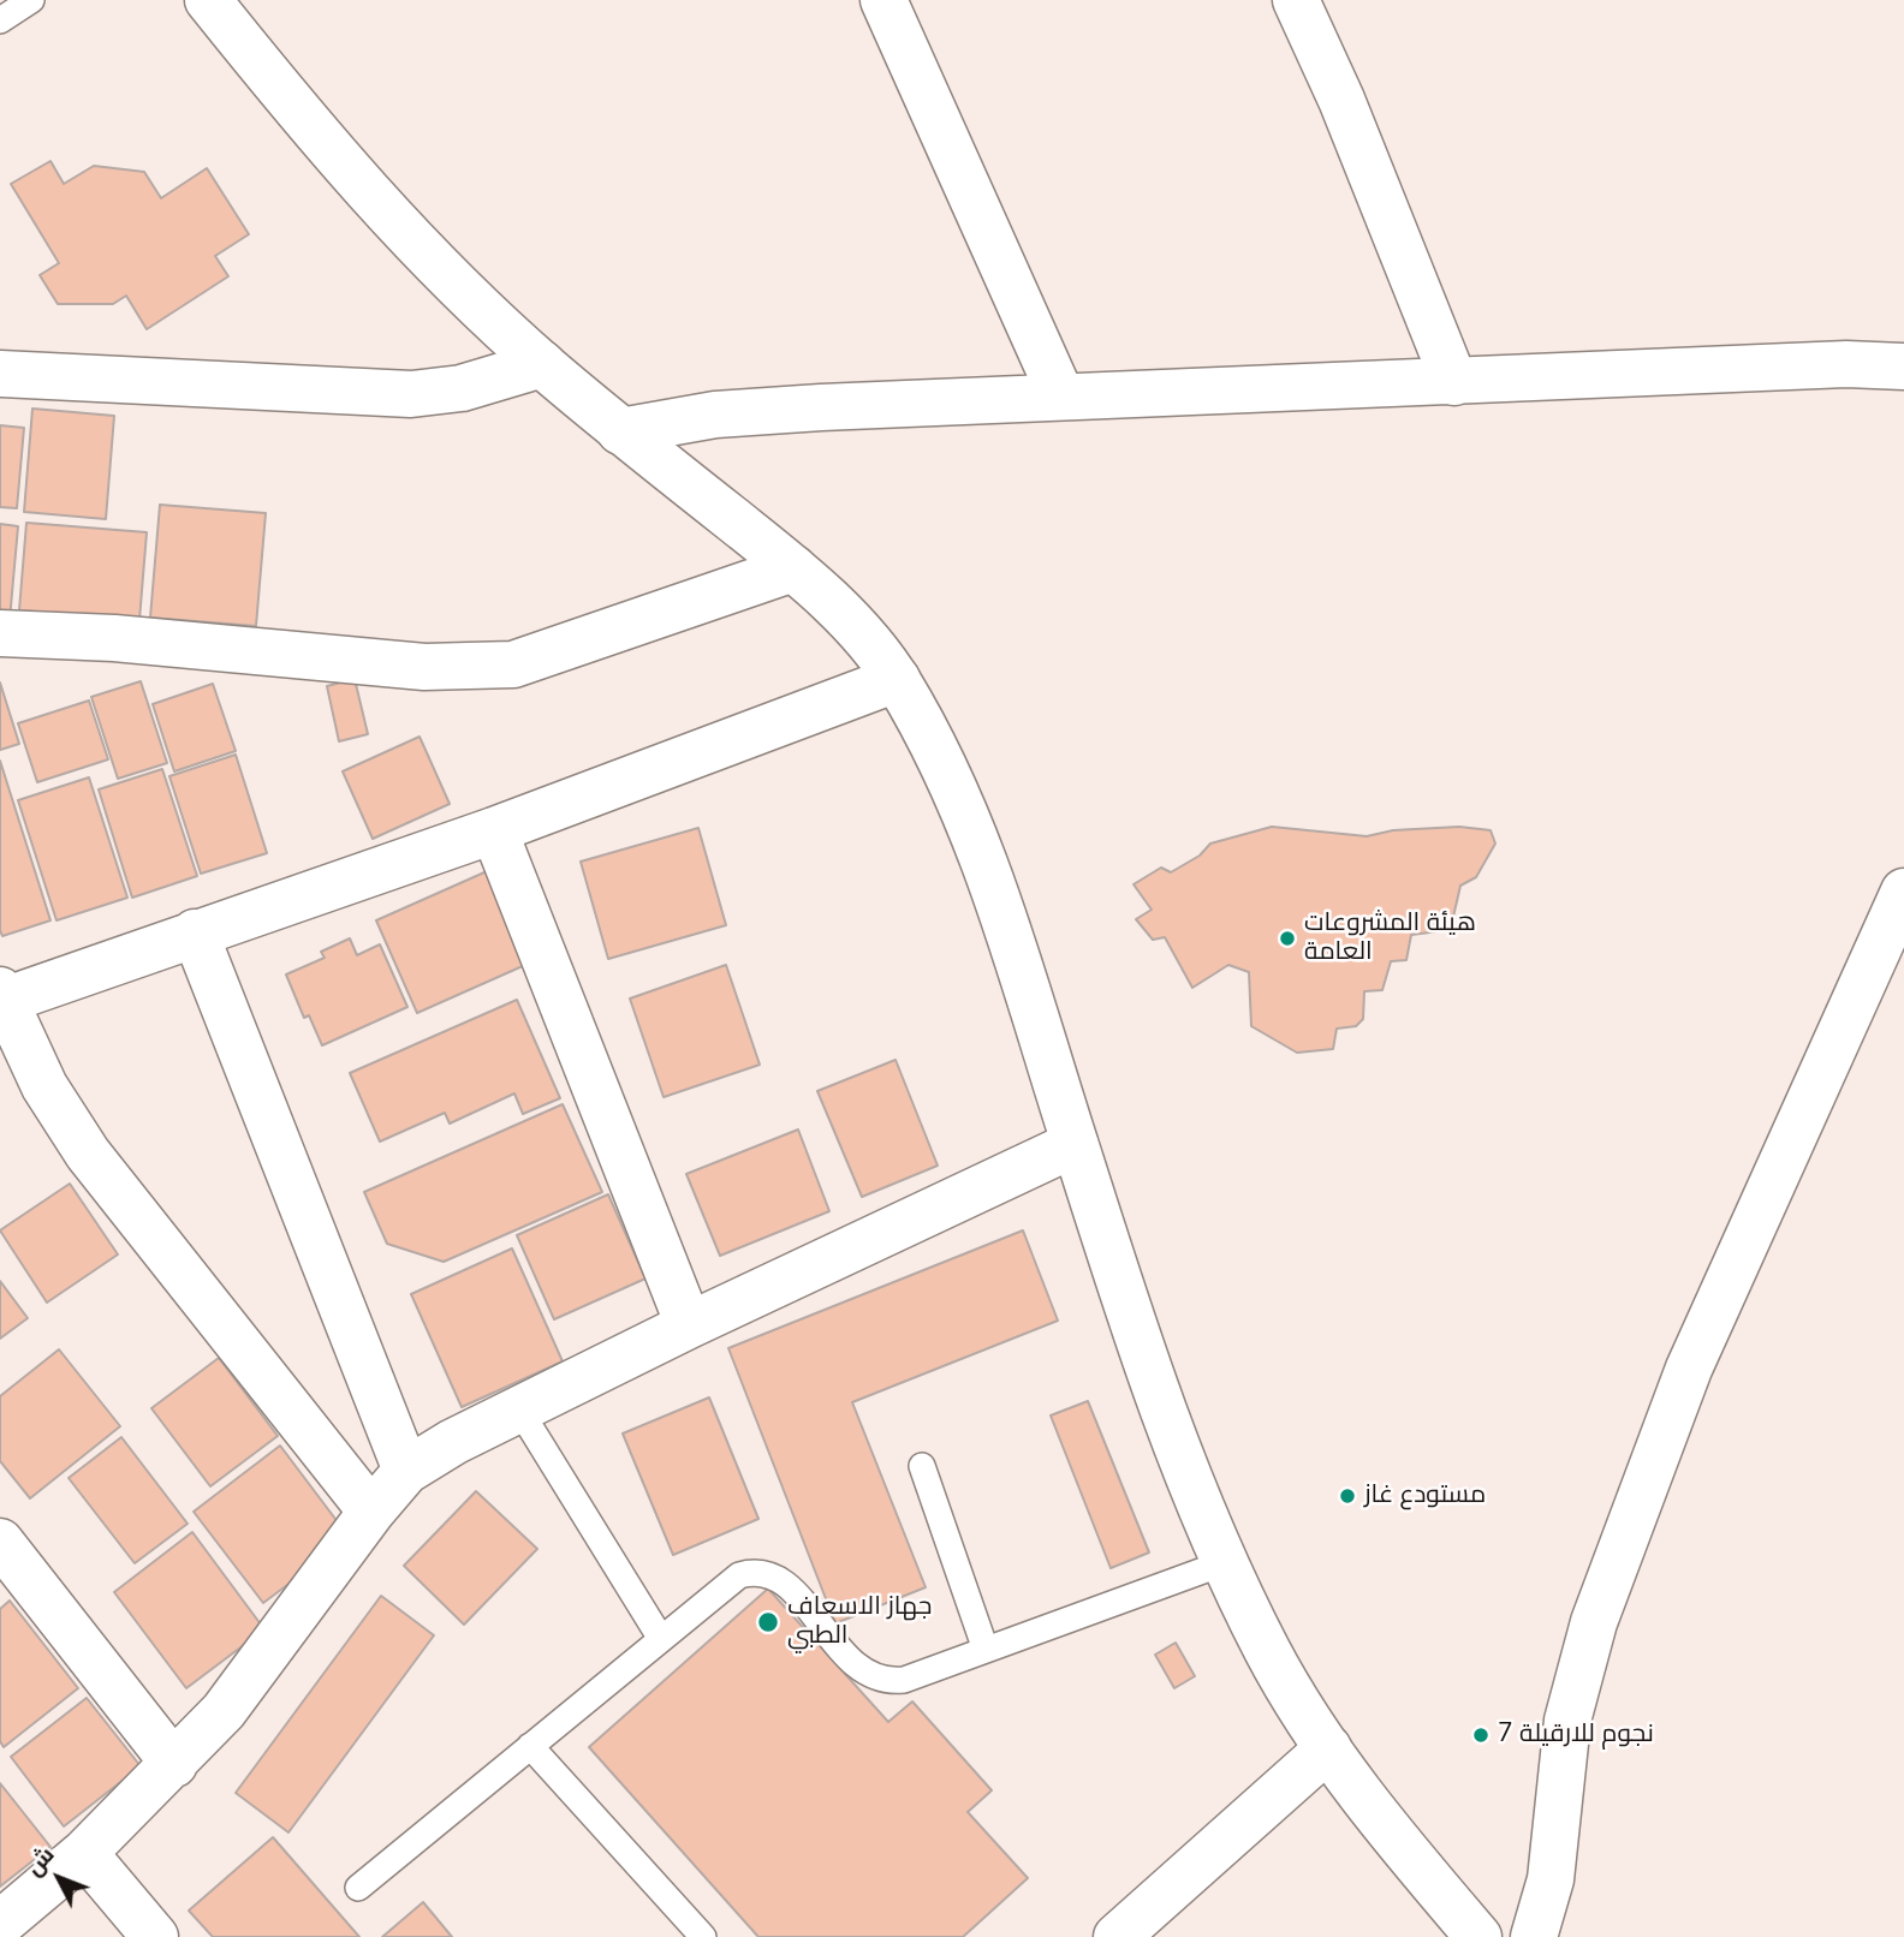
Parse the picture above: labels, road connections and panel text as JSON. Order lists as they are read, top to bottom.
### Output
{
  "places": [
    "هيئة المشروعات العامة",
    "مستودع غاز",
    "جهاز الاسعاف الطبي",
    "7 نجوم للارقيلة"
  ],
  "north": "top left"
}
